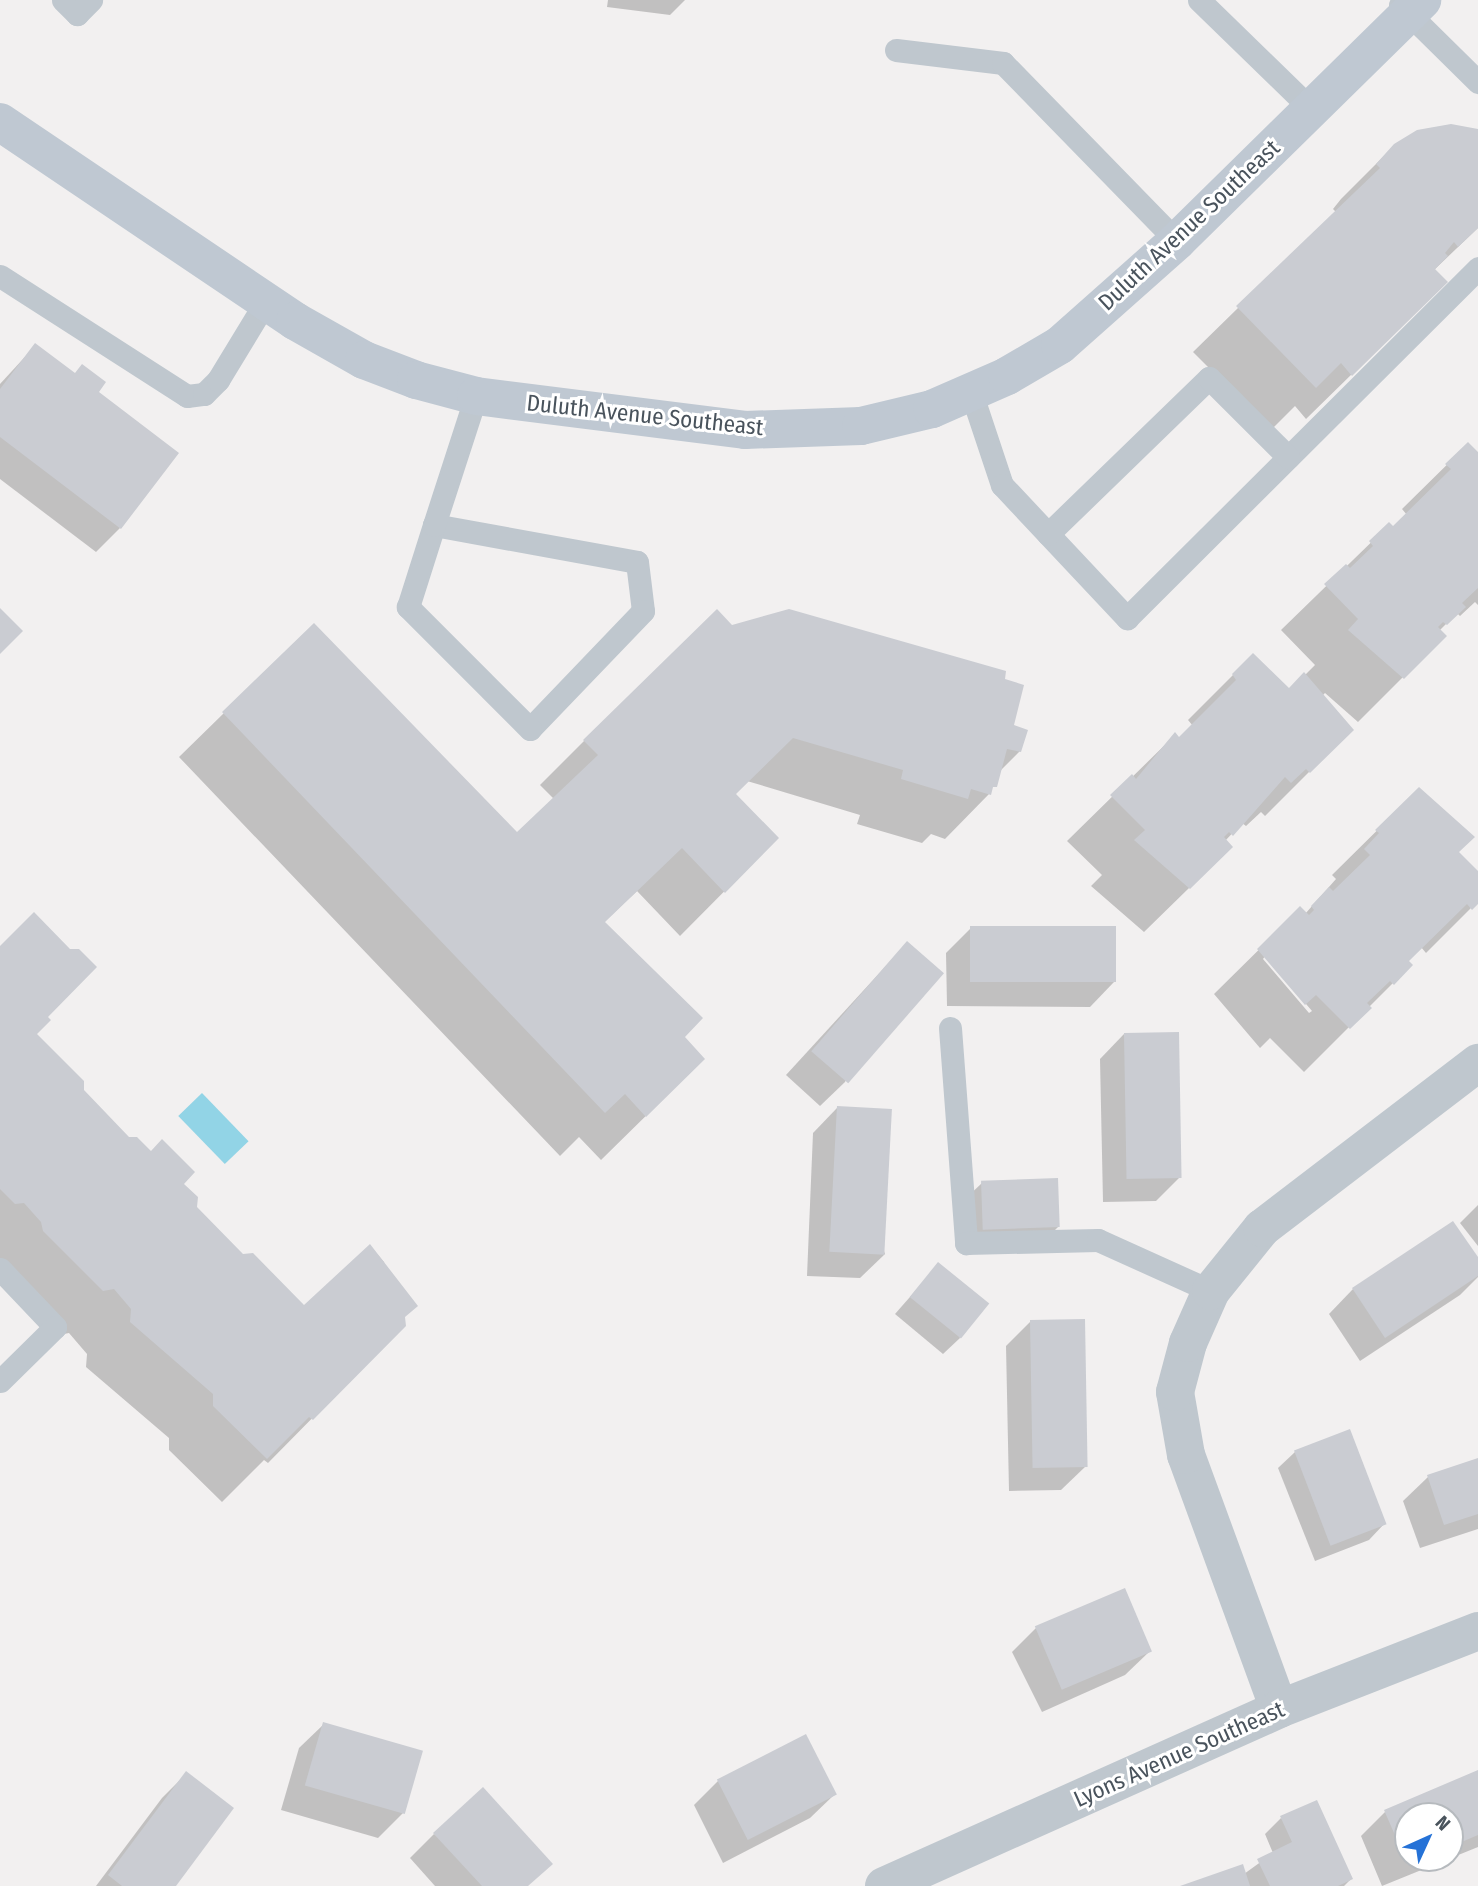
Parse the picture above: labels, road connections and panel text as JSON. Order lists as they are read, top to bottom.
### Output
{
  "streets": {
    "street": ["Duluth Avenue Southeast", "Lyons Avenue Southeast"]
  },
  "north": "top right"
}
